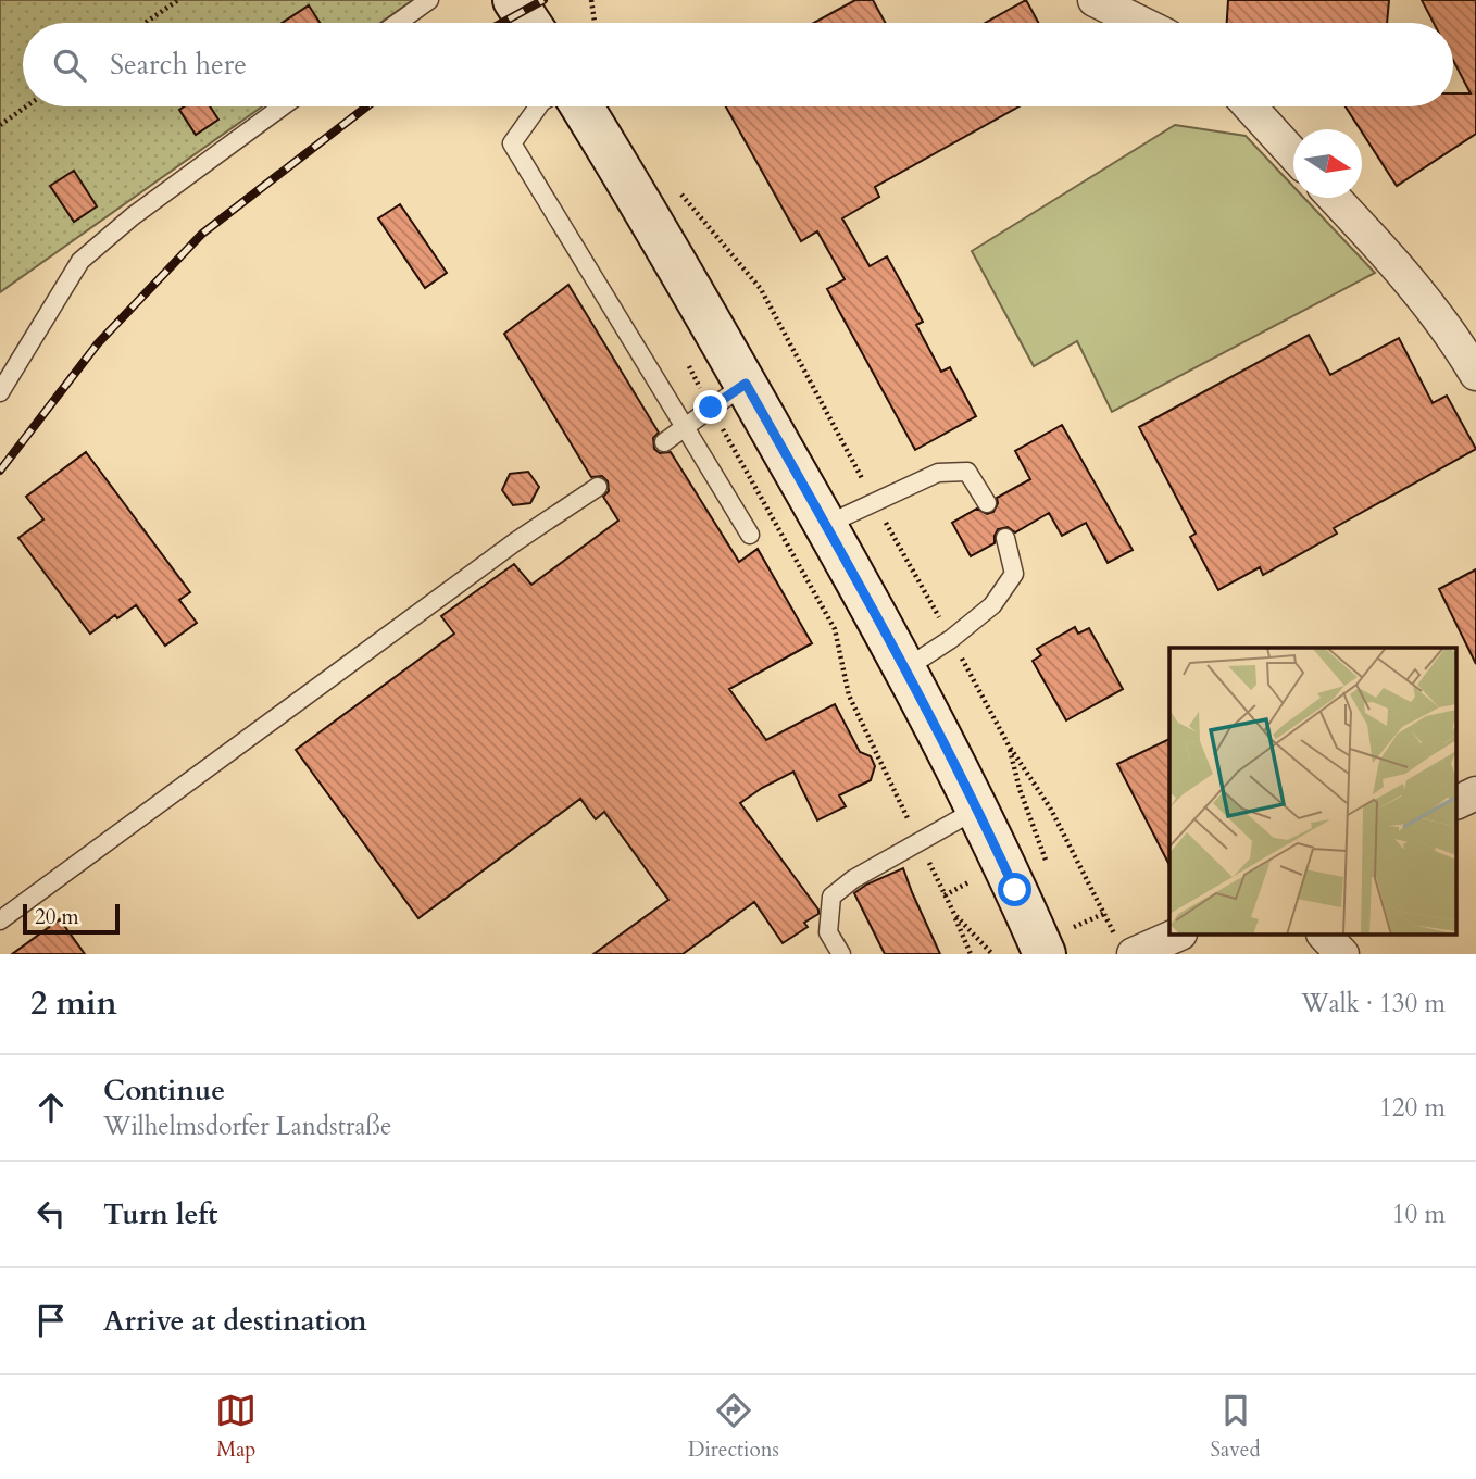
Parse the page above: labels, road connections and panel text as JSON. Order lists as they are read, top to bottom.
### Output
{
  "scale_bar": "20 m",
  "north": "right",
  "page": {
    "search": "Search here",
    "scale": "20 m",
    "heading": ["2 min", "Walk · 130 m"],
    "list": [
      ["Continue", "Wilhelmsdorfer Landstraße", "120 m"],
      ["Turn left", "10 m"],
      "Arrive at destination"
    ],
    "nav": ["Map", "Directions", "Saved"]
  }
}
